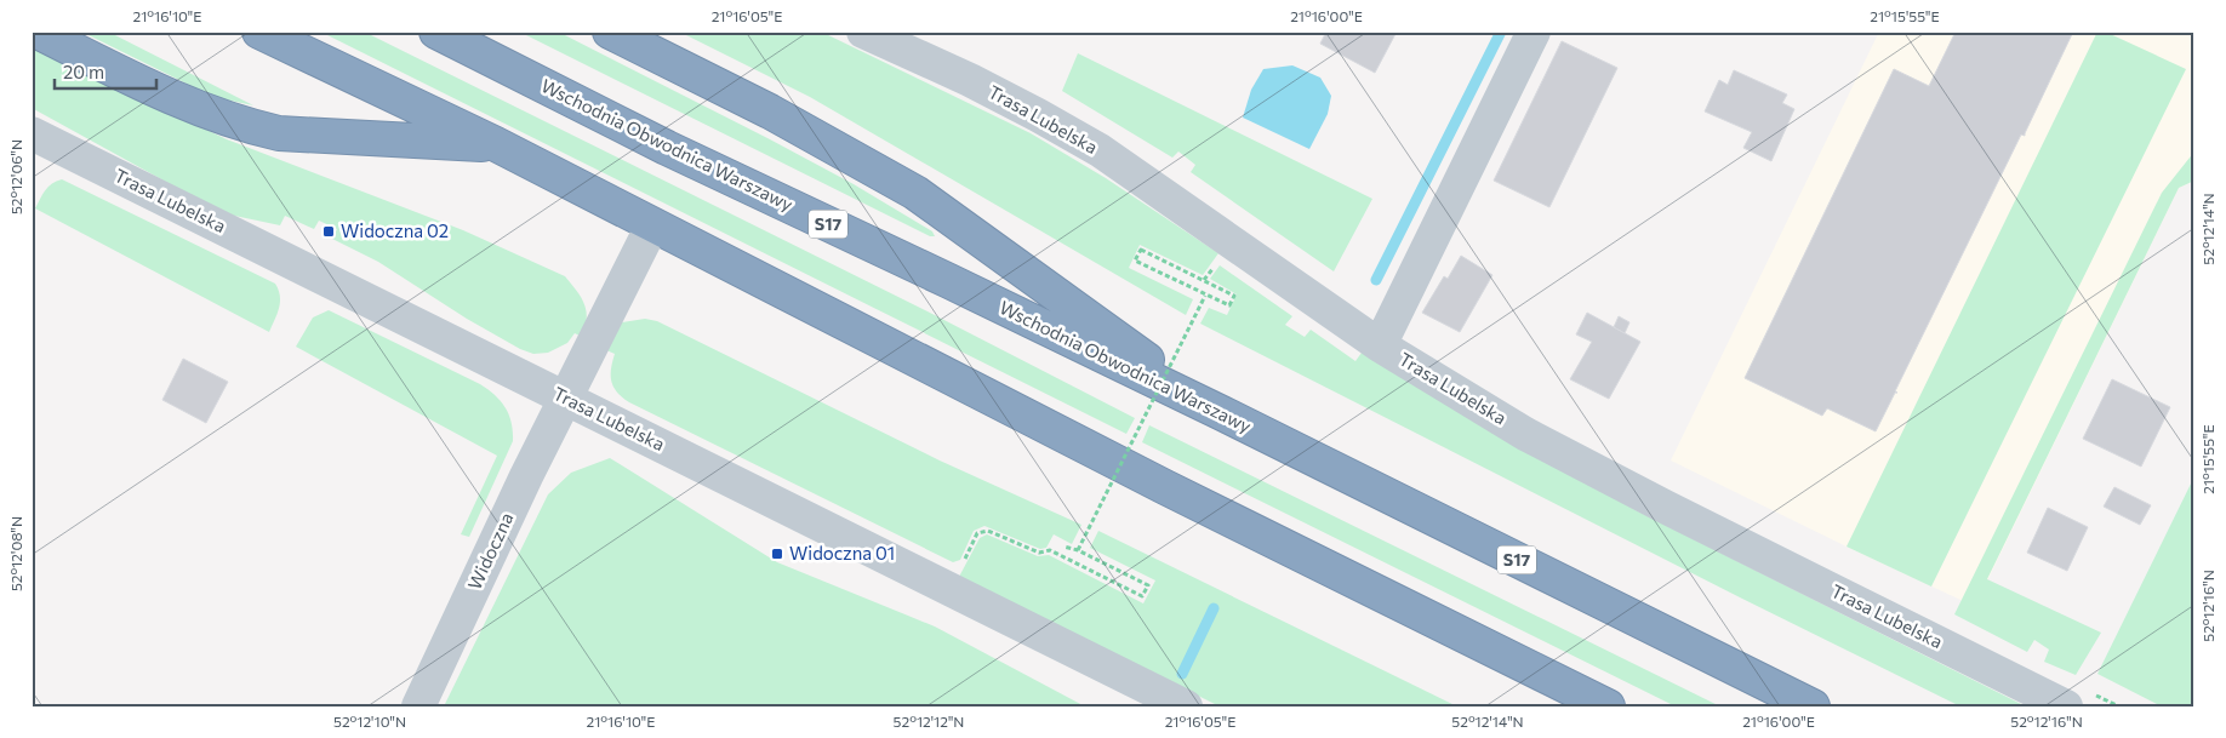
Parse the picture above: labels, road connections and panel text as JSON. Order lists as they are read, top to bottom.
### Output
{
  "streets": {
    "highway": ["Wschodnia Obwodnica Warszawy", "S17"],
    "street": ["Trasa Lubelska", "Widoczna"]
  },
  "crossings": [
    ["Trasa Lubelska", "Widoczna"]
  ],
  "places": {
    "transit": ["Widoczna 02", "Widoczna 01"]
  },
  "scale_bar": "20 m",
  "coordinates": [
    "21°16'10\"E",
    "21°16'05\"E",
    "21°16'00\"E",
    "21°15'55\"E",
    "52°12'06\"N",
    "52°12'14\"N",
    "52°12'08\"N",
    "52°12'16\"N",
    "52°12'10\"N",
    "52°12'12\"N"
  ]
}
